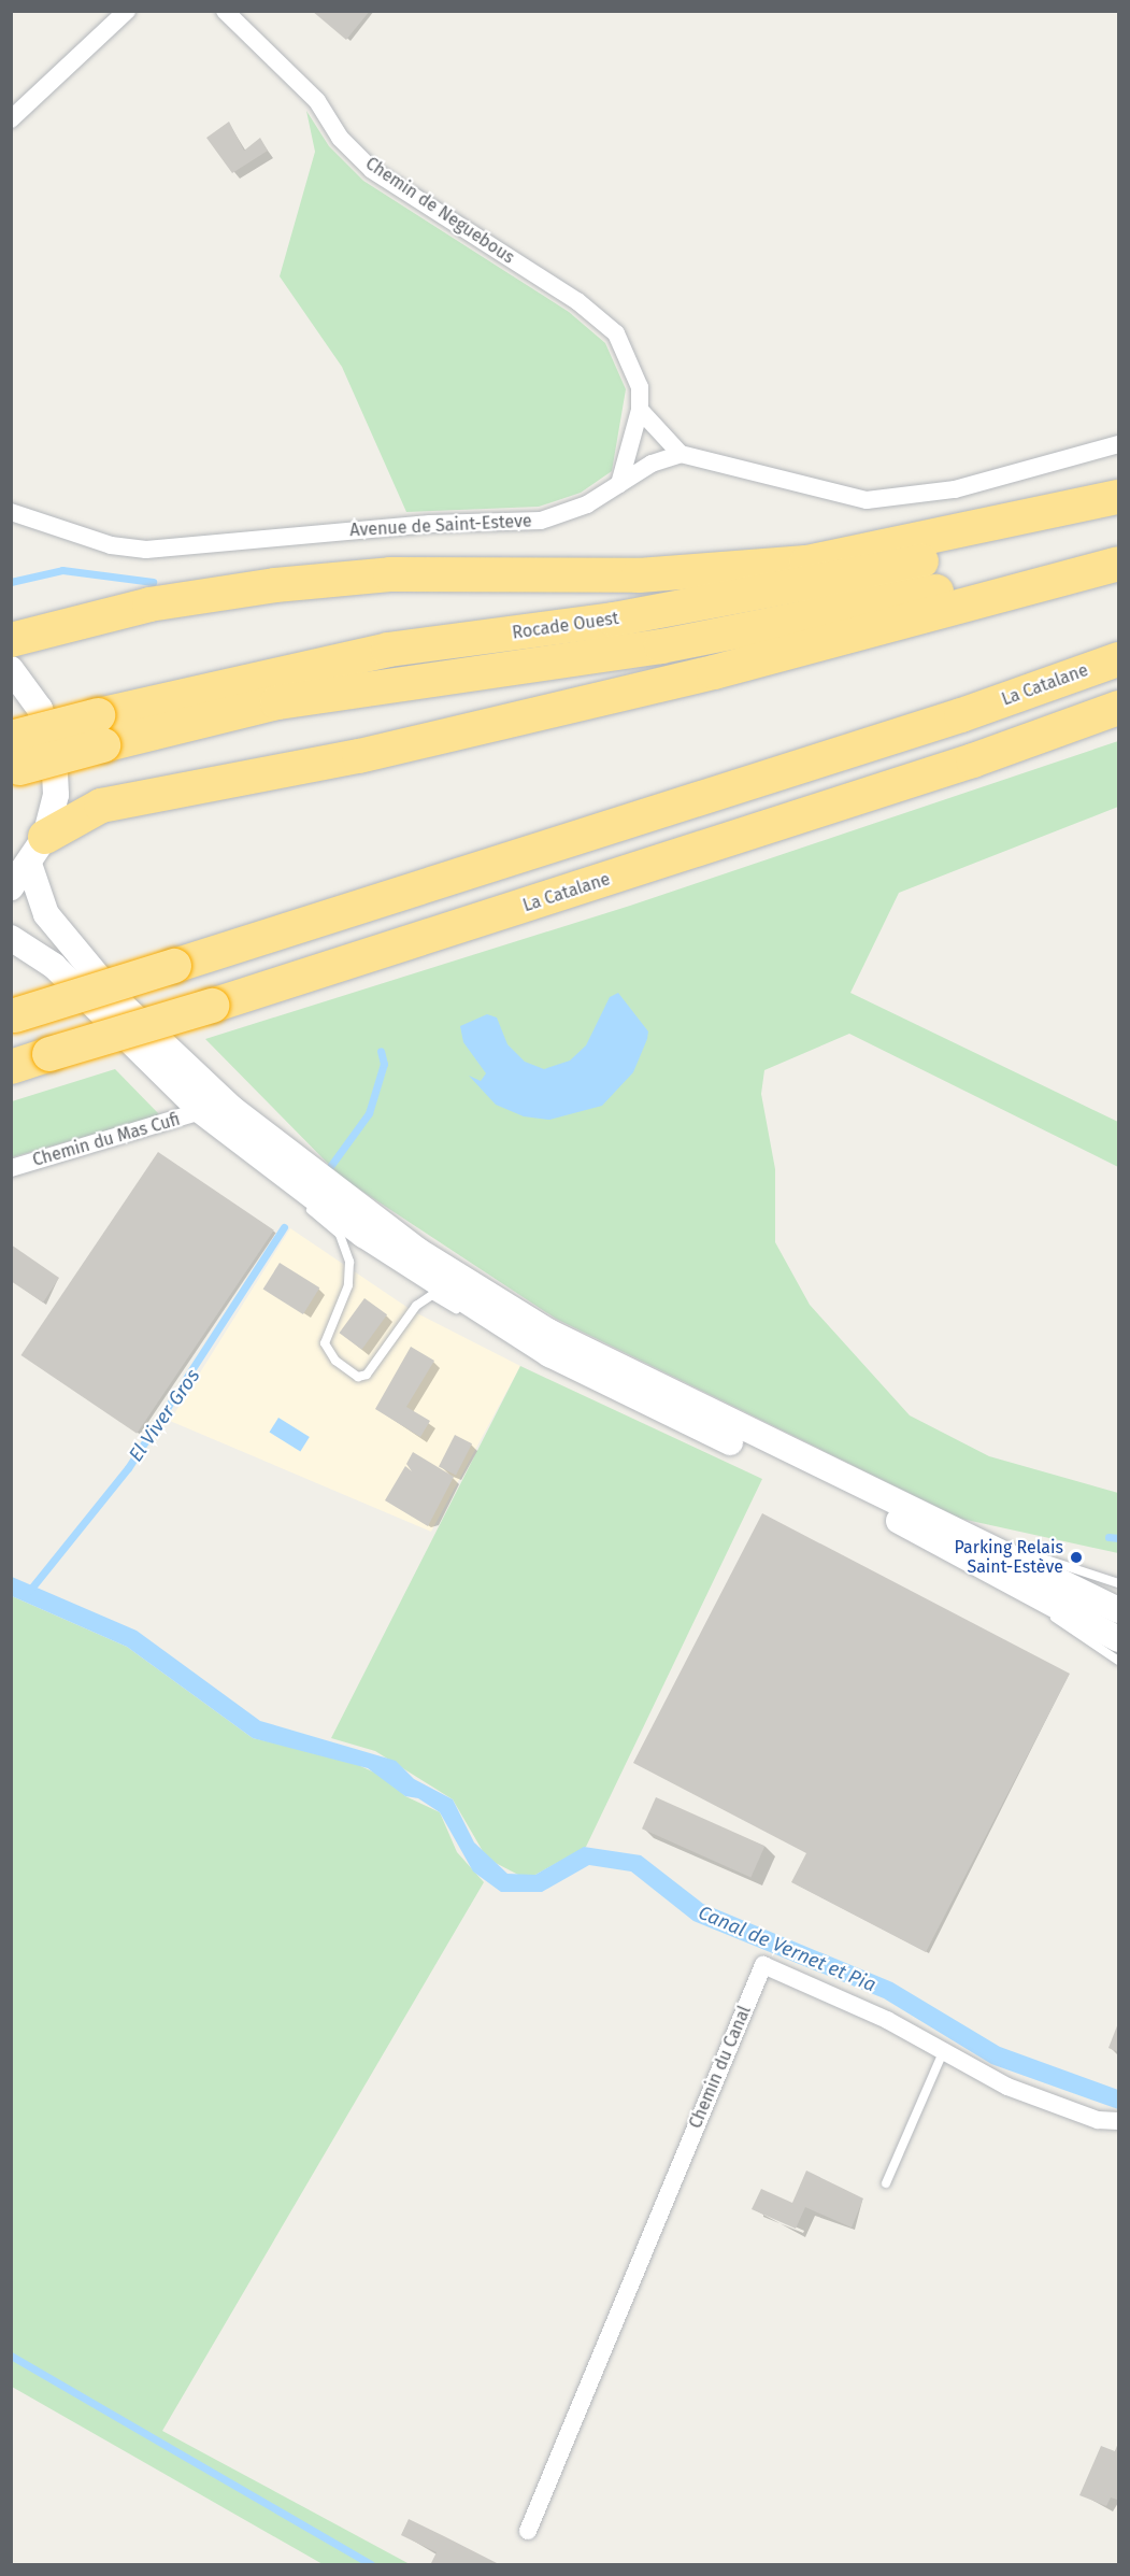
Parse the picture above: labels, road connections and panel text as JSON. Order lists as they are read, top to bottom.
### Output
{
  "streets": {
    "highway": ["Rocade Ouest", "La Catalane"],
    "street": [
      "Chemin de Neguebous",
      "Avenue de Saint-Esteve",
      "Chemin du Mas Cufi",
      "Chemin du Canal"
    ]
  },
  "water": ["El Viver Gros", "Canal de Vernet et Pia"],
  "places": ["Parking Relais Saint-Estève"]
}
